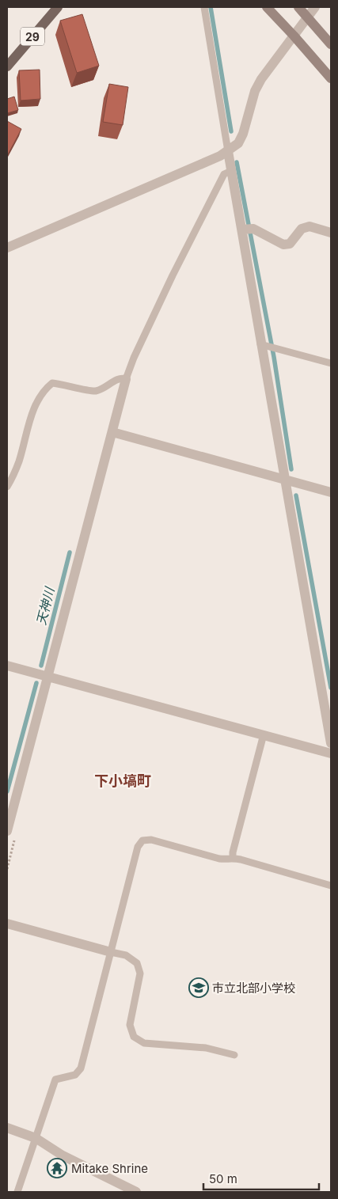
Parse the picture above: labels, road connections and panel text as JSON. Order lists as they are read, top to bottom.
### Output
{
  "streets": {
    "main road": ["29"]
  },
  "districts": ["下小塙町"],
  "water": ["天神川"],
  "places": {
    "school or university": ["市立北部小学校"],
    "temple": ["Mitake Shrine"]
  },
  "scale_bar": "50 m"
}
